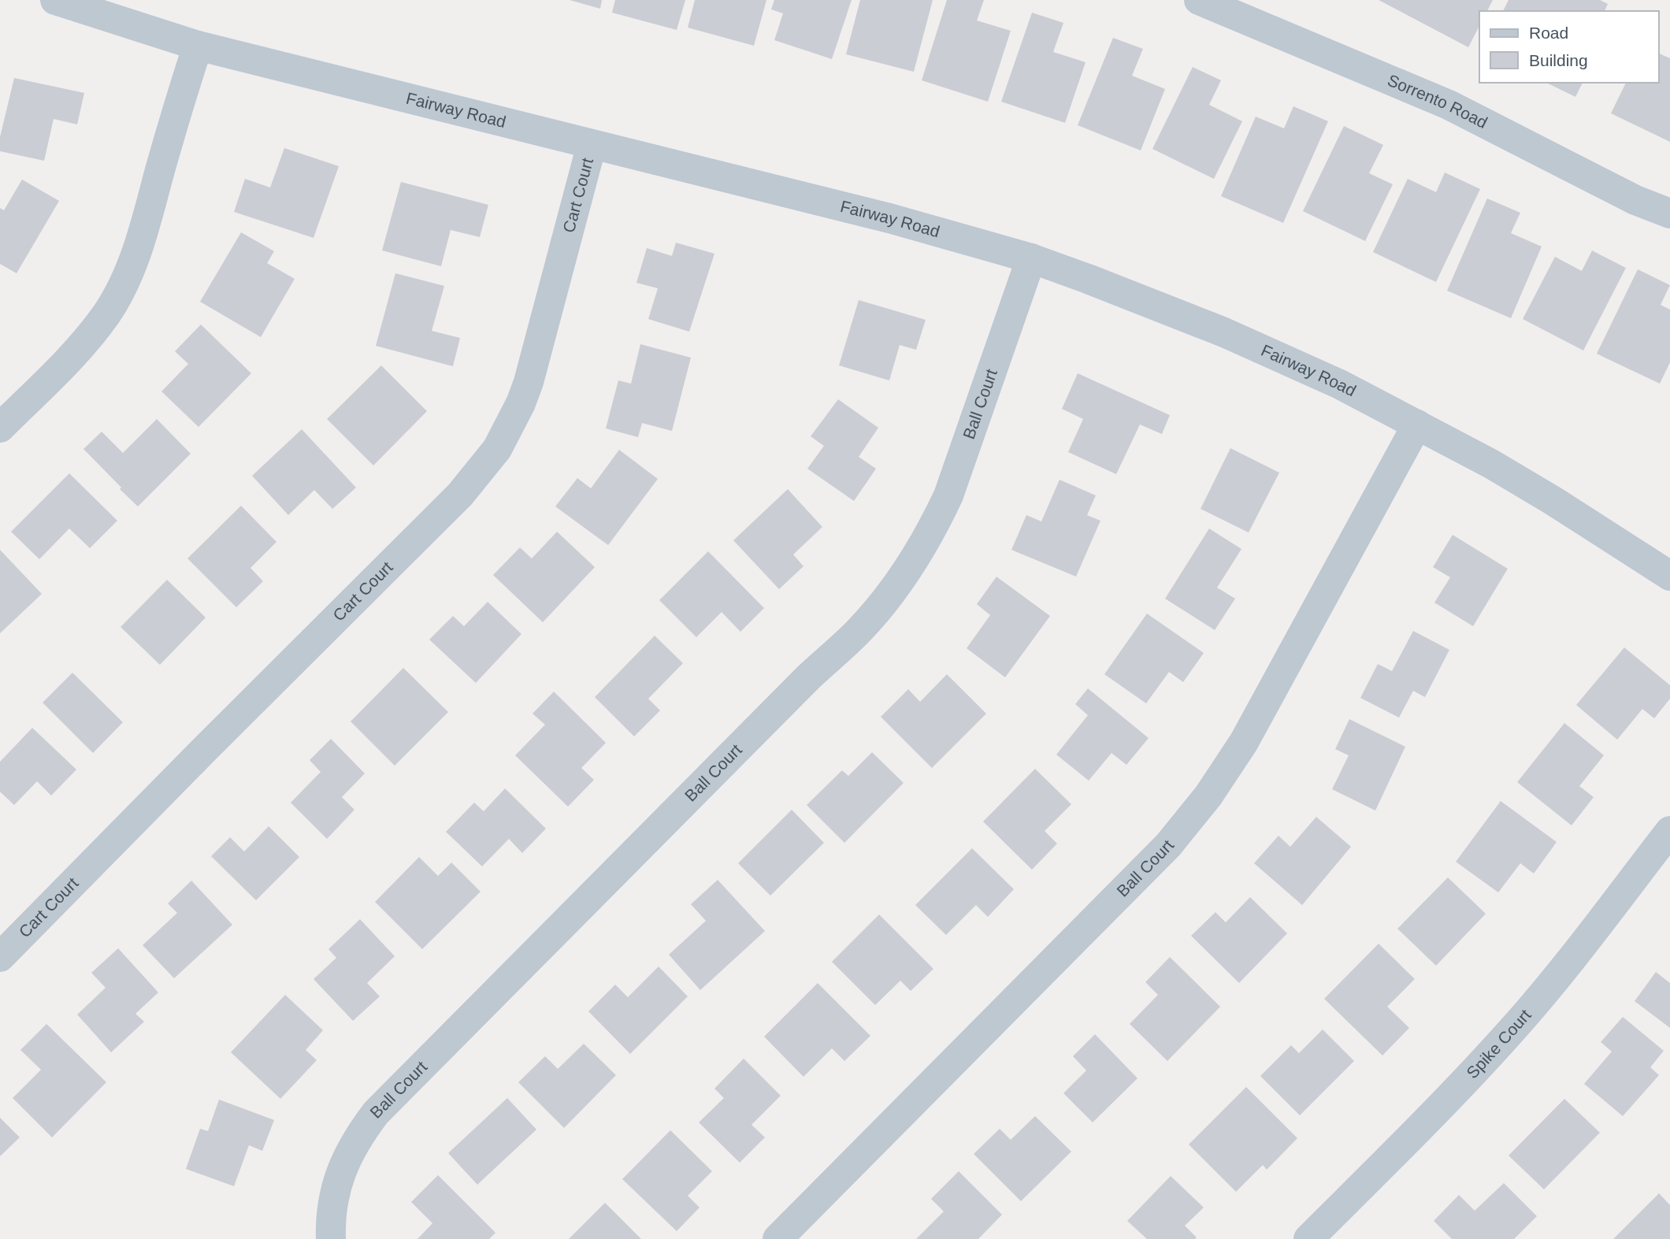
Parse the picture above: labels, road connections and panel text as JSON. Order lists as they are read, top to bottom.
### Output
{
  "streets": {
    "street": [
      "Sorrento Road",
      "Fairway Road",
      "Cart Court",
      "Ball Court",
      "Spike Court"
    ]
  },
  "crossings": [
    ["Fairway Road", "Cart Court"],
    ["Fairway Road", "Ball Court"]
  ],
  "legend": ["Road", "Building"]
}
